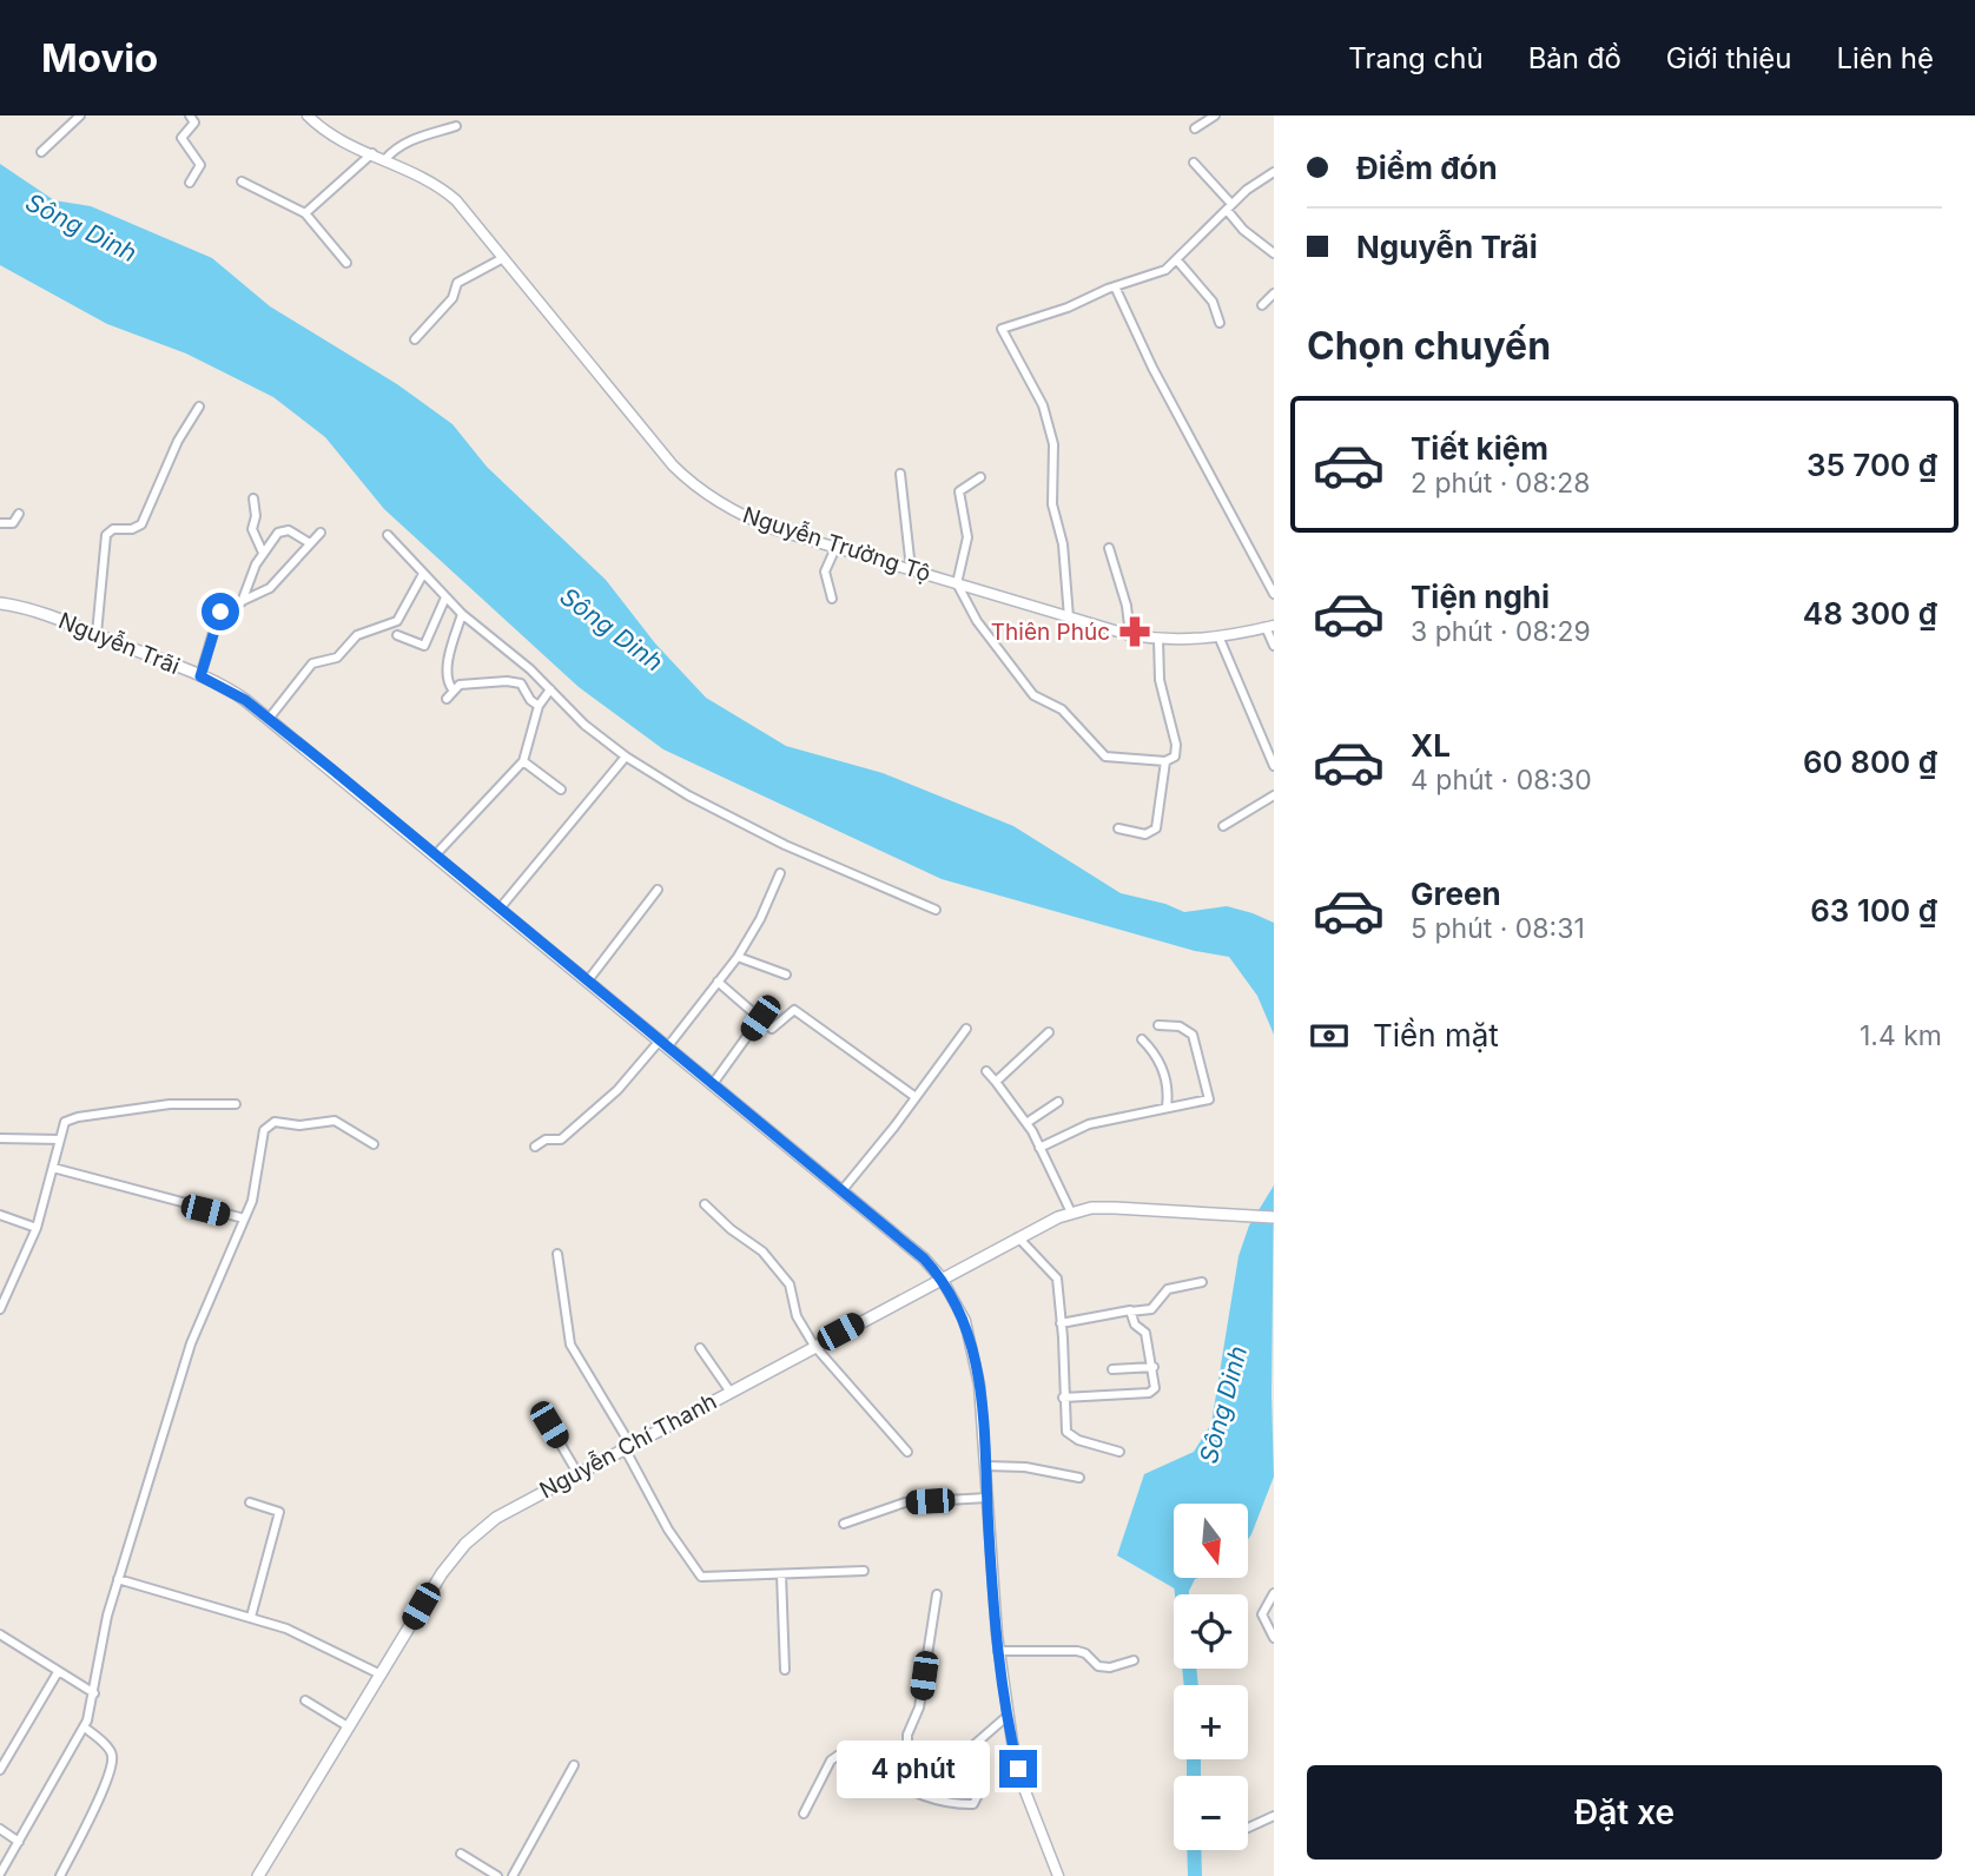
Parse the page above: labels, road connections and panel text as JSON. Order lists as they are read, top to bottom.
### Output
{
  "streets": {
    "main road": ["Nguyễn Trãi", "Nguyễn Chí Thanh"],
    "street": ["Nguyễn Trường Tộ"]
  },
  "crossings": [
    ["Nguyễn Trãi", "Nguyễn Chí Thanh"]
  ],
  "water": ["Sông Dinh"],
  "places": {
    "pharmacy": ["Thiên Phúc"]
  },
  "north": "bottom",
  "page": {
    "header": "Movio",
    "nav": [
      "Trang chủ",
      "Bản đồ",
      "Giới thiệu",
      "Liên hệ"
    ],
    "banner": ["Điểm đón", "Nguyễn Trãi"],
    "heading": "Chọn chuyến",
    "list": [
      {
        "name": "Tiết kiệm",
        "note": "2 phút · 08:28",
        "value": "35 700 ₫"
      },
      {
        "name": "Tiện nghi",
        "note": "3 phút · 08:29",
        "value": "48 300 ₫"
      },
      {
        "name": "XL",
        "note": "4 phút · 08:30",
        "value": "60 800 ₫"
      },
      {
        "name": "Green",
        "note": "5 phút · 08:31",
        "value": "63 100 ₫"
      }
    ],
    "pay": ["Tiền mặt", "1.4 km"],
    "map_buttons": ["+", "−"],
    "bubble": "4 phút",
    "buttons": "Đặt xe"
  }
}
